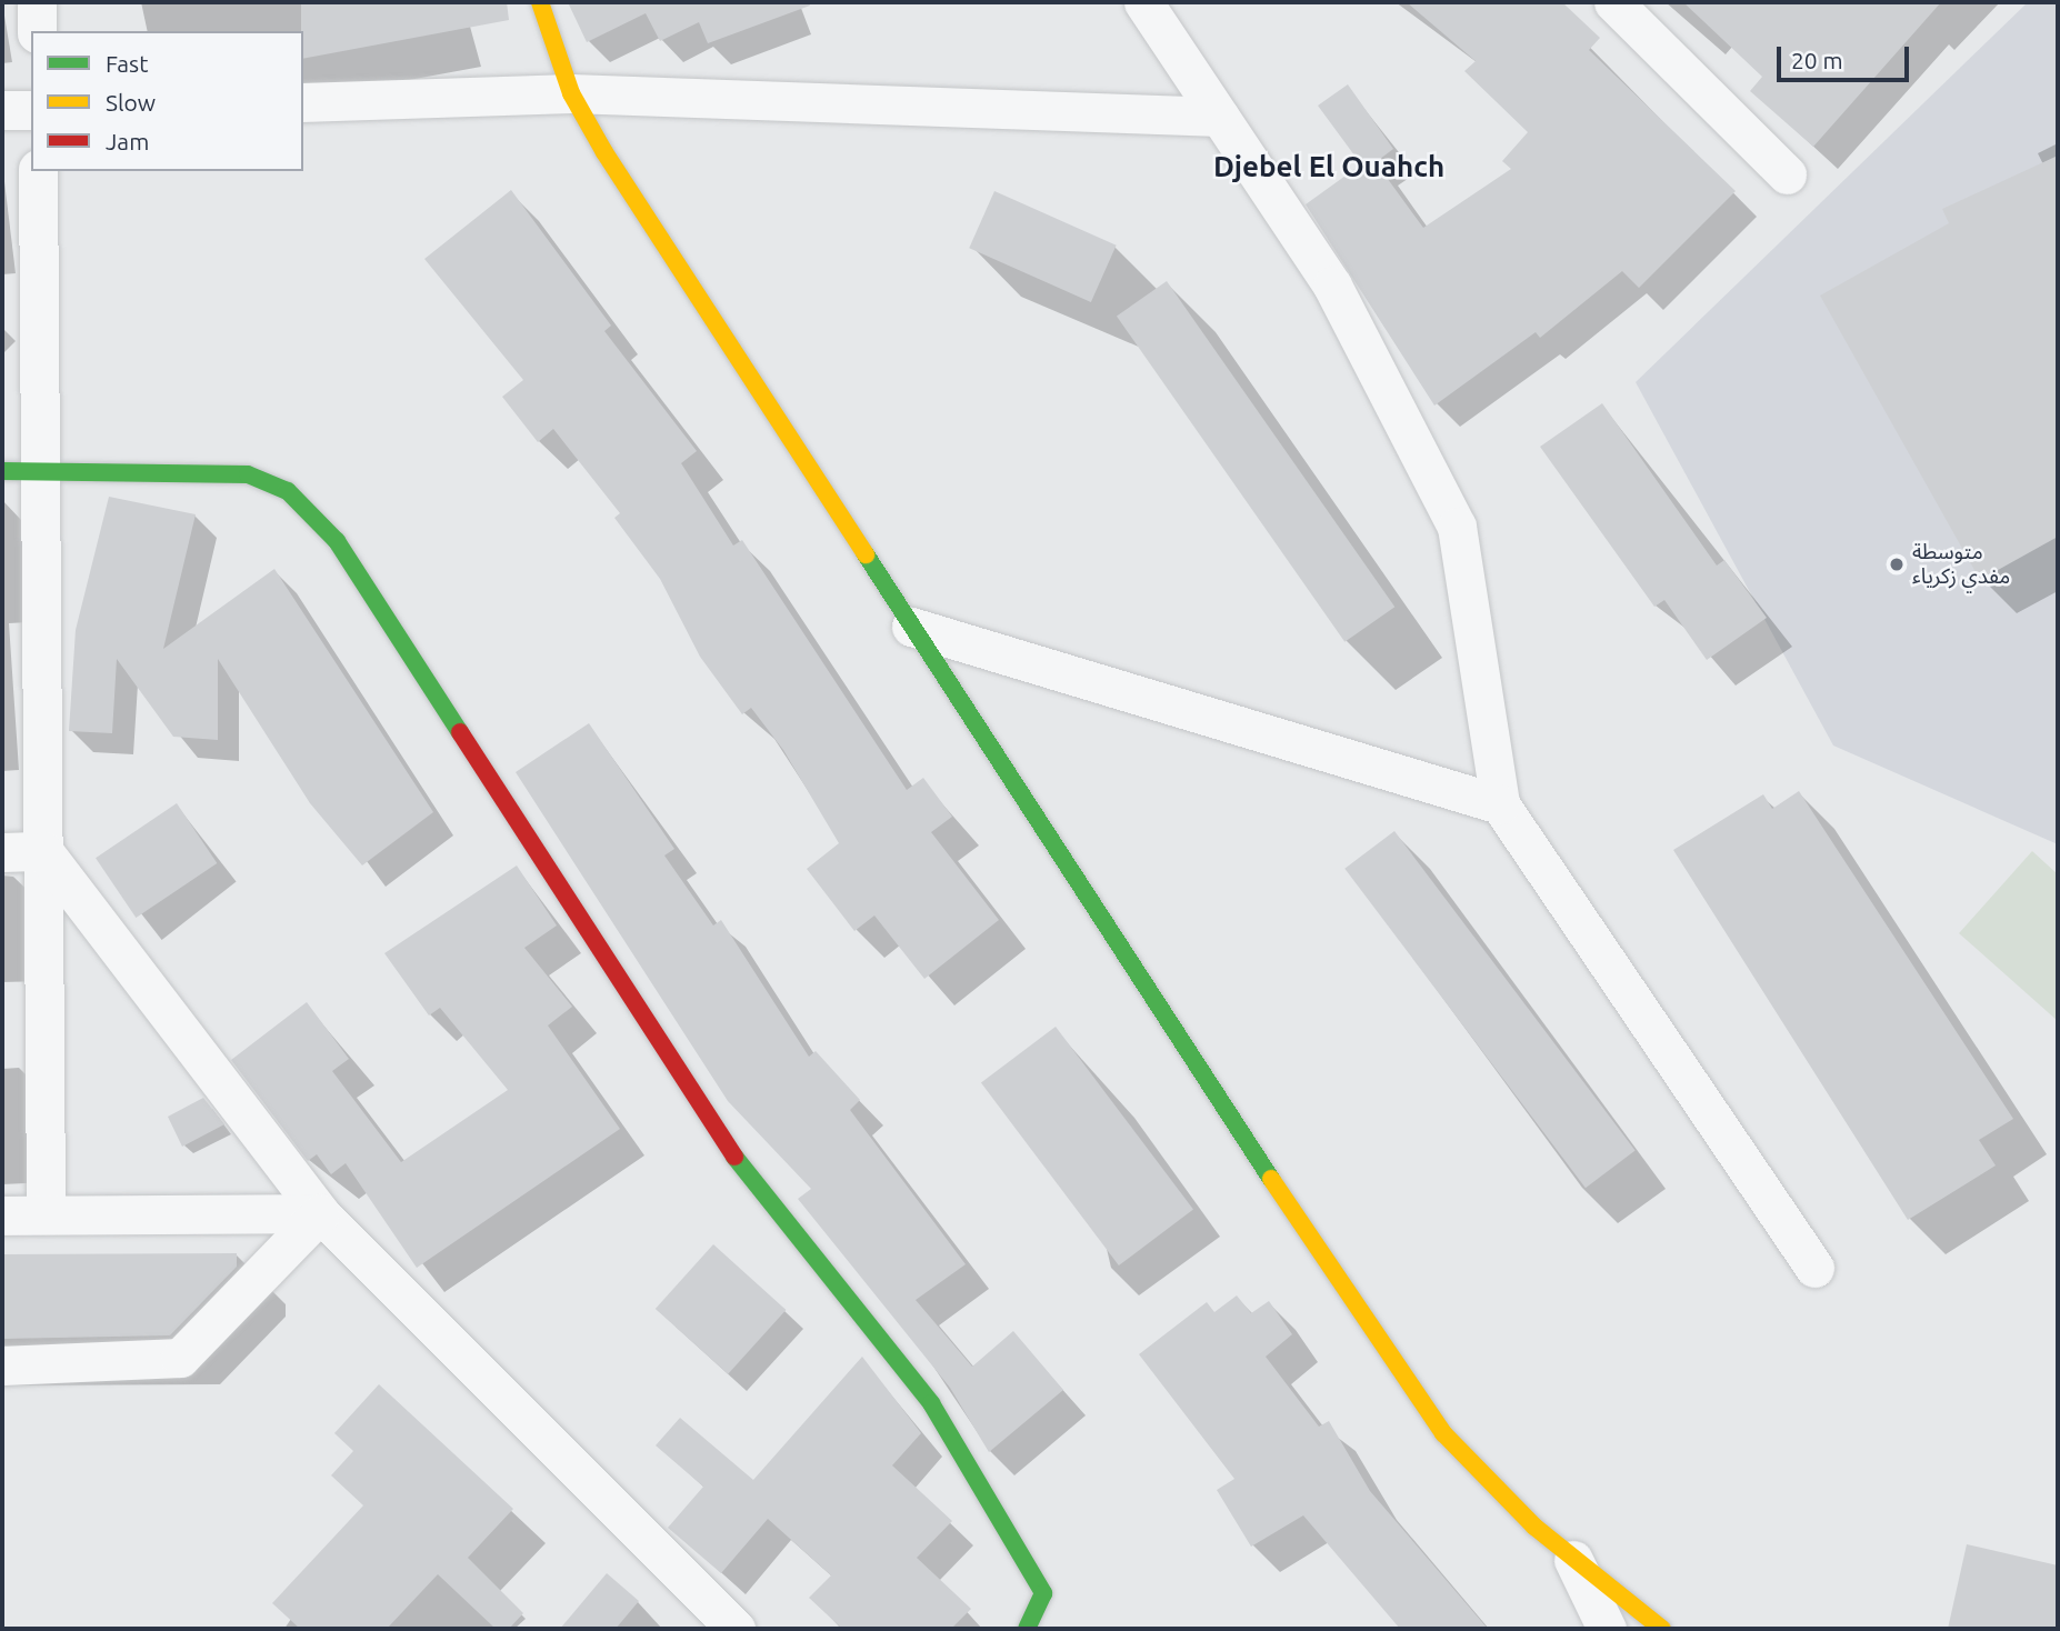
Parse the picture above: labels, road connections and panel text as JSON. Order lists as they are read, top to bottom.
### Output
{
  "districts": ["Djebel El Ouahch"],
  "places": ["متوسطة مفدي زكرياء"],
  "legend": ["Fast", "Slow", "Jam"],
  "scale_bar": "20 m"
}
